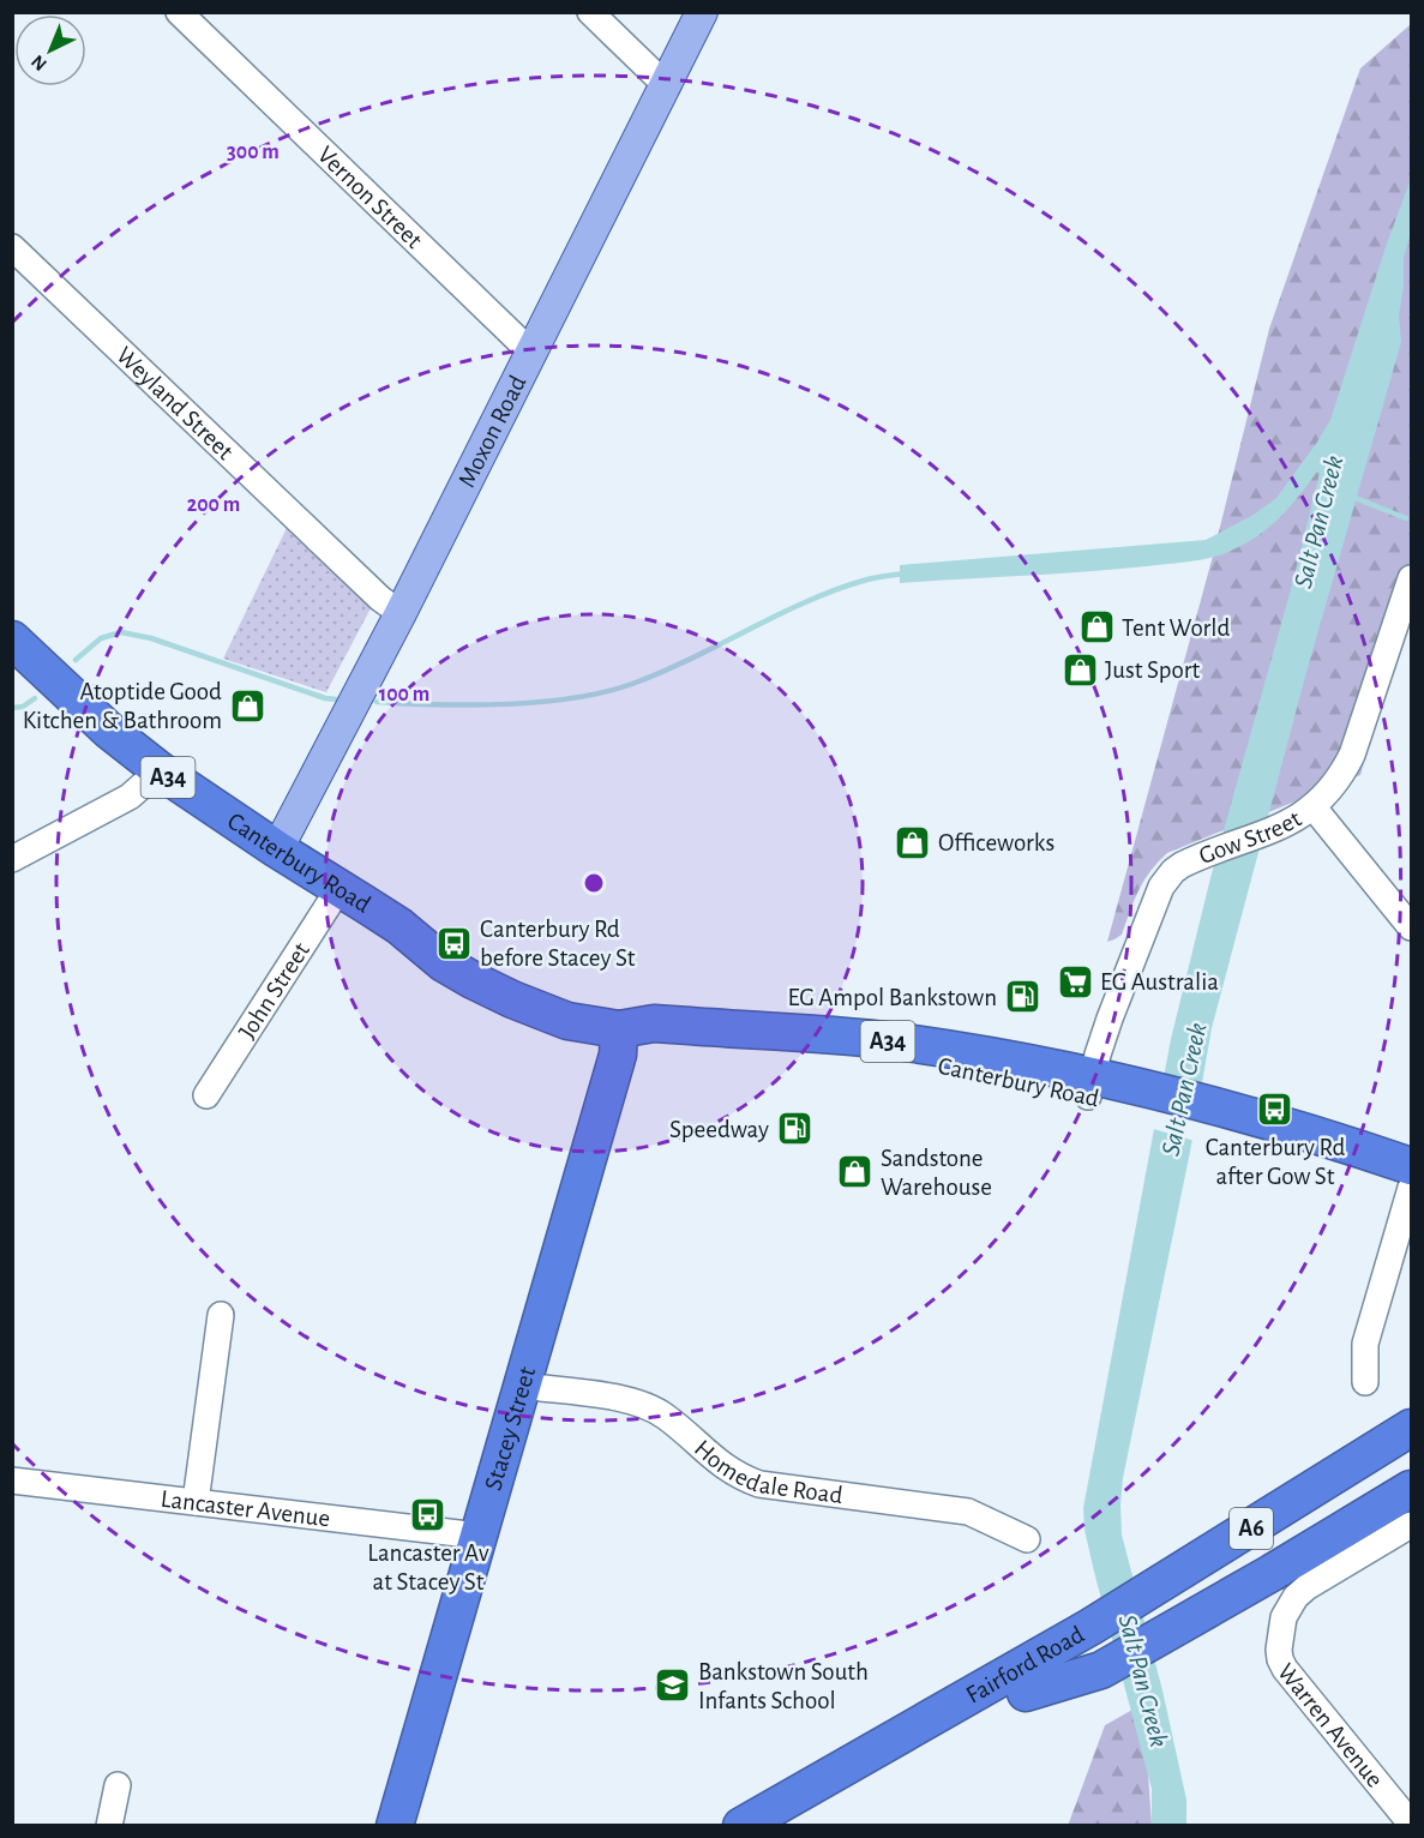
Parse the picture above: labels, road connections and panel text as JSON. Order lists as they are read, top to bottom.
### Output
{
  "streets": {
    "highway": [
      "A34",
      "Canterbury Road",
      "Stacey Street",
      "A6",
      "Fairford Road"
    ],
    "main road": ["Moxon Road"],
    "street": [
      "Vernon Street",
      "Weyland Street",
      "Gow Street",
      "John Street",
      "Homedale Road",
      "Lancaster Avenue",
      "Warren Avenue"
    ]
  },
  "crossings": [
    ["Vernon Street", "Moxon Road"],
    ["Weyland Street", "Moxon Road"],
    ["Moxon Road", "Canterbury Road"],
    ["Gow Street", "Canterbury Road"],
    ["Canterbury Road", "John Street"],
    ["Canterbury Road", "Stacey Street"],
    ["Stacey Street", "Homedale Road"],
    ["Stacey Street", "Lancaster Avenue"]
  ],
  "water": ["Salt Pan Creek"],
  "places": {
    "shop": [
      "Tent World",
      "Just Sport",
      "Atoptide Good Kitchen & Bathroom",
      "Officeworks",
      "Sandstone Warehouse"
    ],
    "bus stop": ["Canterbury Rd before Stacey St", "Canterbury Rd after Gow St", "Lancaster Av at Stacey St"],
    "supermarket": ["EG Australia"],
    "fuel station": ["EG Ampol Bankstown", "Speedway"],
    "school or university": ["Bankstown South Infants School"]
  },
  "north": "bottom left",
  "rings": ["300 m", "200 m", "100 m"]
}
